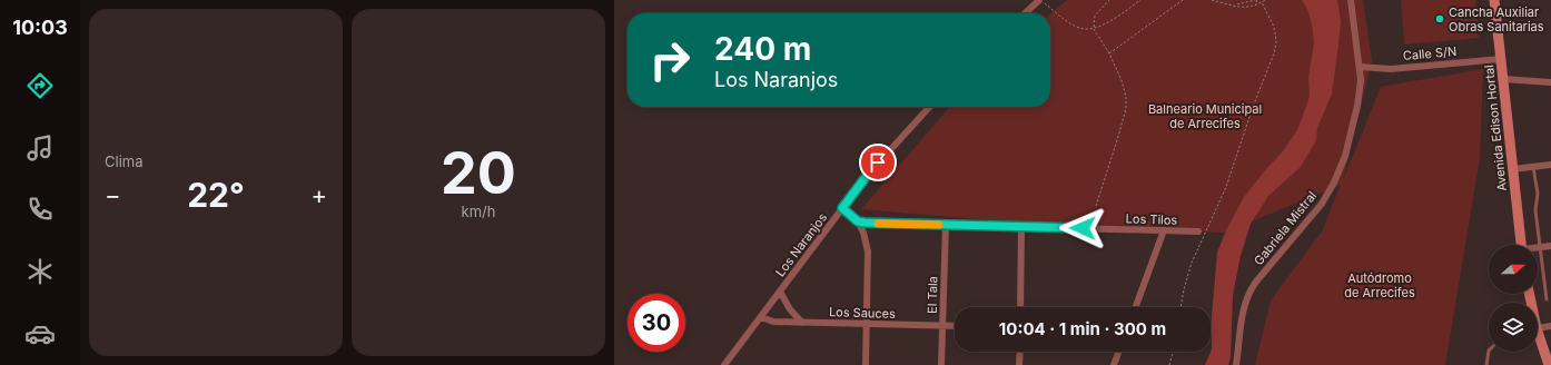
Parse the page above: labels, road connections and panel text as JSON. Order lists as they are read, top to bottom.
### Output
{
  "streets": {
    "main road": ["Avenida Edison Hortal"],
    "street": [
      "Calle S/N",
      "Los Tilos",
      "Gabriela Mistral",
      "Los Naranjos",
      "El Tala",
      "Los Sauces"
    ]
  },
  "crossings": [
    ["Calle S/N", "Avenida Edison Hortal"],
    ["Calle S/N", "Gabriela Mistral"],
    ["Los Tilos", "El Tala"],
    ["Los Naranjos", "Los Sauces"],
    ["El Tala", "Los Sauces"]
  ],
  "parks": ["Balneario Municipal de Arrecifes", "Autódromo de Arrecifes"],
  "places": ["Cancha Auxiliar Obras Sanitarias"],
  "north": "right",
  "page": {
    "tabs": "10:03",
    "tile": [
      "Clima",
      ["20", "km/h"]
    ],
    "turn": ["240 m", "Los Naranjos"],
    "heat": ["−", "22°", "+"],
    "limit": "30",
    "trip": "10:04 · 1 min · 300 m"
  }
}
